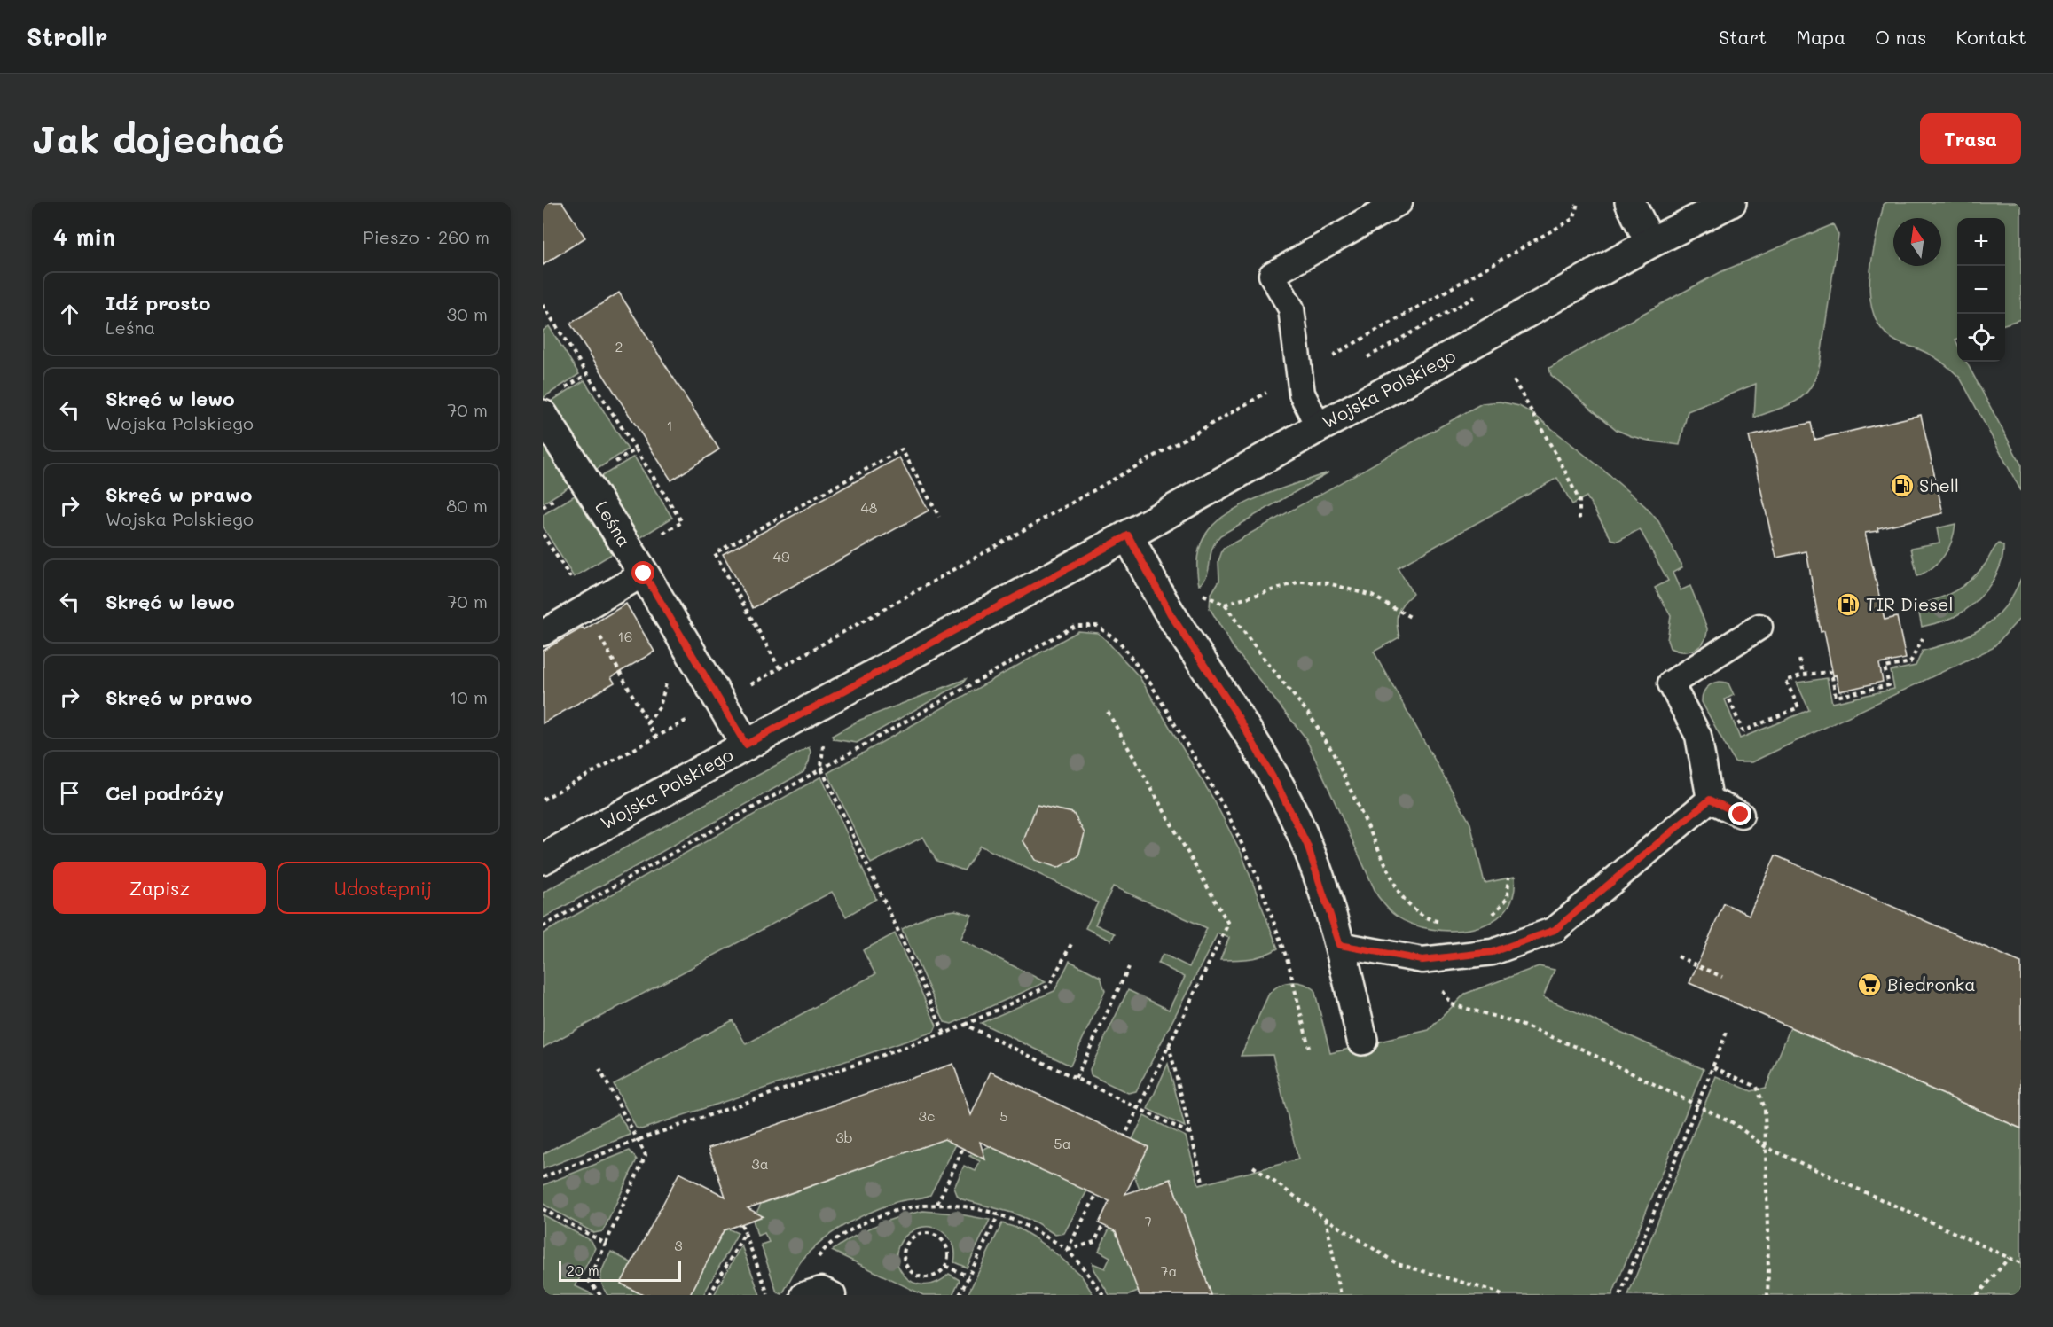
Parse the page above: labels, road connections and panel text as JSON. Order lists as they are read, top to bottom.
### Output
{
  "streets": {
    "main road": ["Wojska Polskiego", "Leśna"]
  },
  "crossings": [
    ["Wojska Polskiego", "Leśna"]
  ],
  "places": {
    "fuel station": ["Shell", "TIR Diesel"],
    "supermarket": ["Biedronka"]
  },
  "house_numbers": [
    "2",
    "1",
    "48",
    "49",
    "16",
    "3c",
    "5",
    "3b",
    "5a",
    "3a",
    "7",
    "3",
    "7a"
  ],
  "scale_bar": "20 m",
  "north": "top",
  "page": {
    "header": "Strollr",
    "nav": [
      "Start",
      "Mapa",
      "O nas",
      "Kontakt"
    ],
    "buttons": [
      "Trasa",
      ["Zapisz", "Udostępnij"]
    ],
    "title": "Jak dojechać",
    "heading": ["4 min", "Pieszo · 260 m"],
    "map_buttons": ["+", "−"],
    "list": [
      ["Idź prosto", "Leśna", "30 m"],
      ["Skręć w lewo", "Wojska Polskiego", "70 m"],
      ["Skręć w prawo", "Wojska Polskiego", "80 m"],
      ["Skręć w lewo", "70 m"],
      ["Skręć w prawo", "10 m"],
      "Cel podróży"
    ],
    "scale": "20 m"
  }
}
